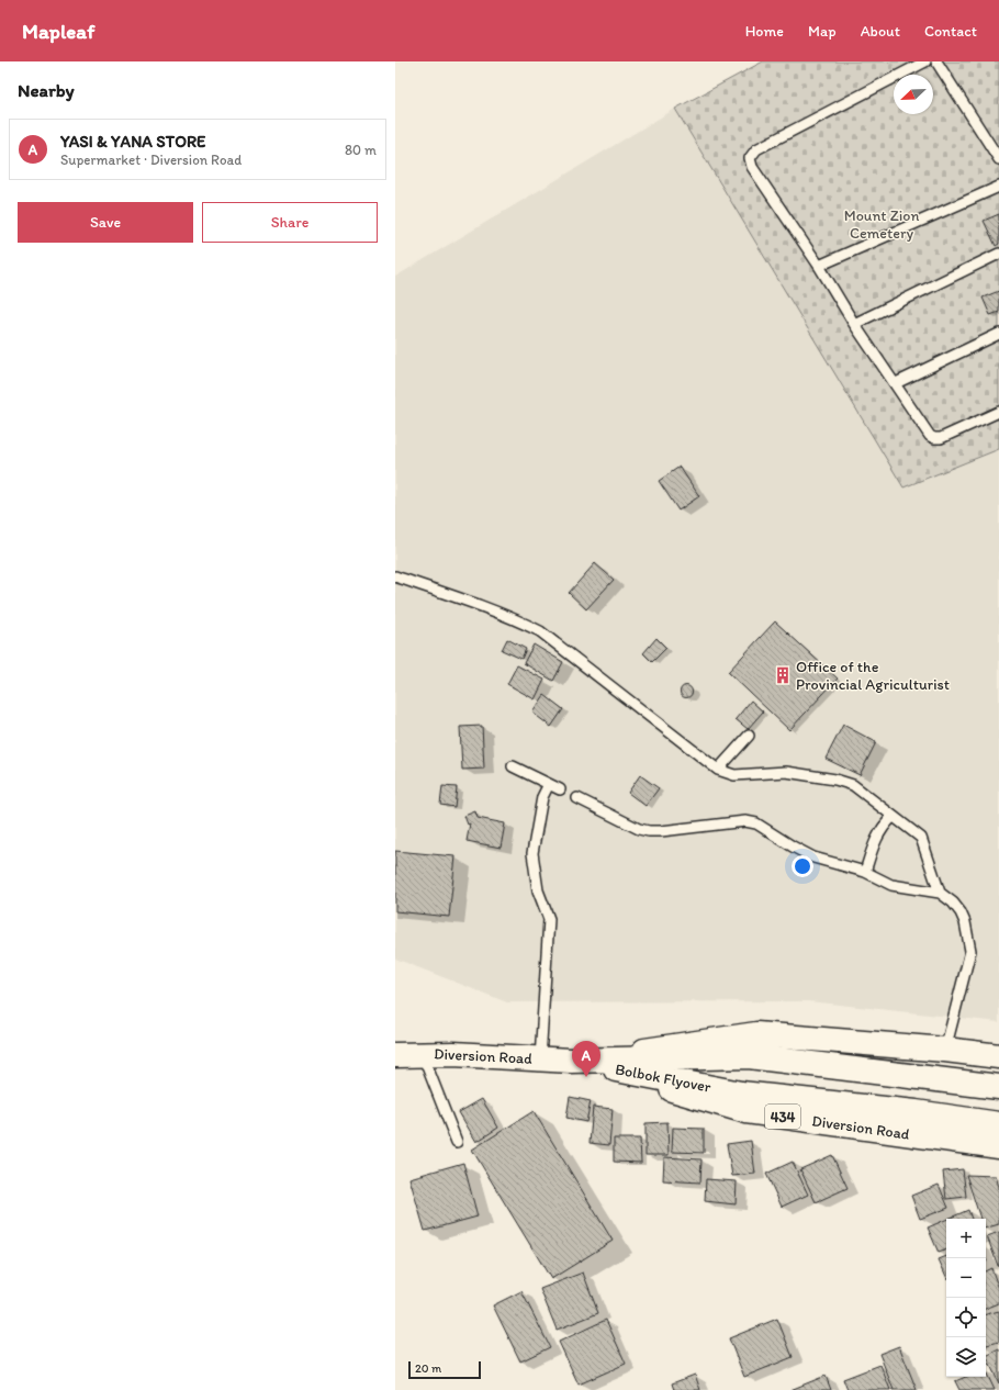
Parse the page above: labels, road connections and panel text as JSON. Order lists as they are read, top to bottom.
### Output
{
  "streets": {
    "main road": ["Diversion Road", "Bolbok Flyover", "434"]
  },
  "crossings": [
    ["Diversion Road", "Bolbok Flyover"]
  ],
  "parks": ["Mount Zion Cemetery"],
  "places": {
    "building": ["Office of the Provincial Agriculturist"]
  },
  "scale_bar": "20 m",
  "north": "bottom left",
  "page": {
    "header": "Mapleaf",
    "nav": [
      "Home",
      "Map",
      "About",
      "Contact"
    ],
    "heading": "Nearby",
    "list": [
      {
        "mark": "A",
        "name": "YASI & YANA STORE",
        "note": "Supermarket · Diversion Road",
        "value": "80 m"
      }
    ],
    "buttons": ["Save", "Share"],
    "pins": "A",
    "map_buttons": ["+", "−"],
    "scale": "20 m"
  }
}
